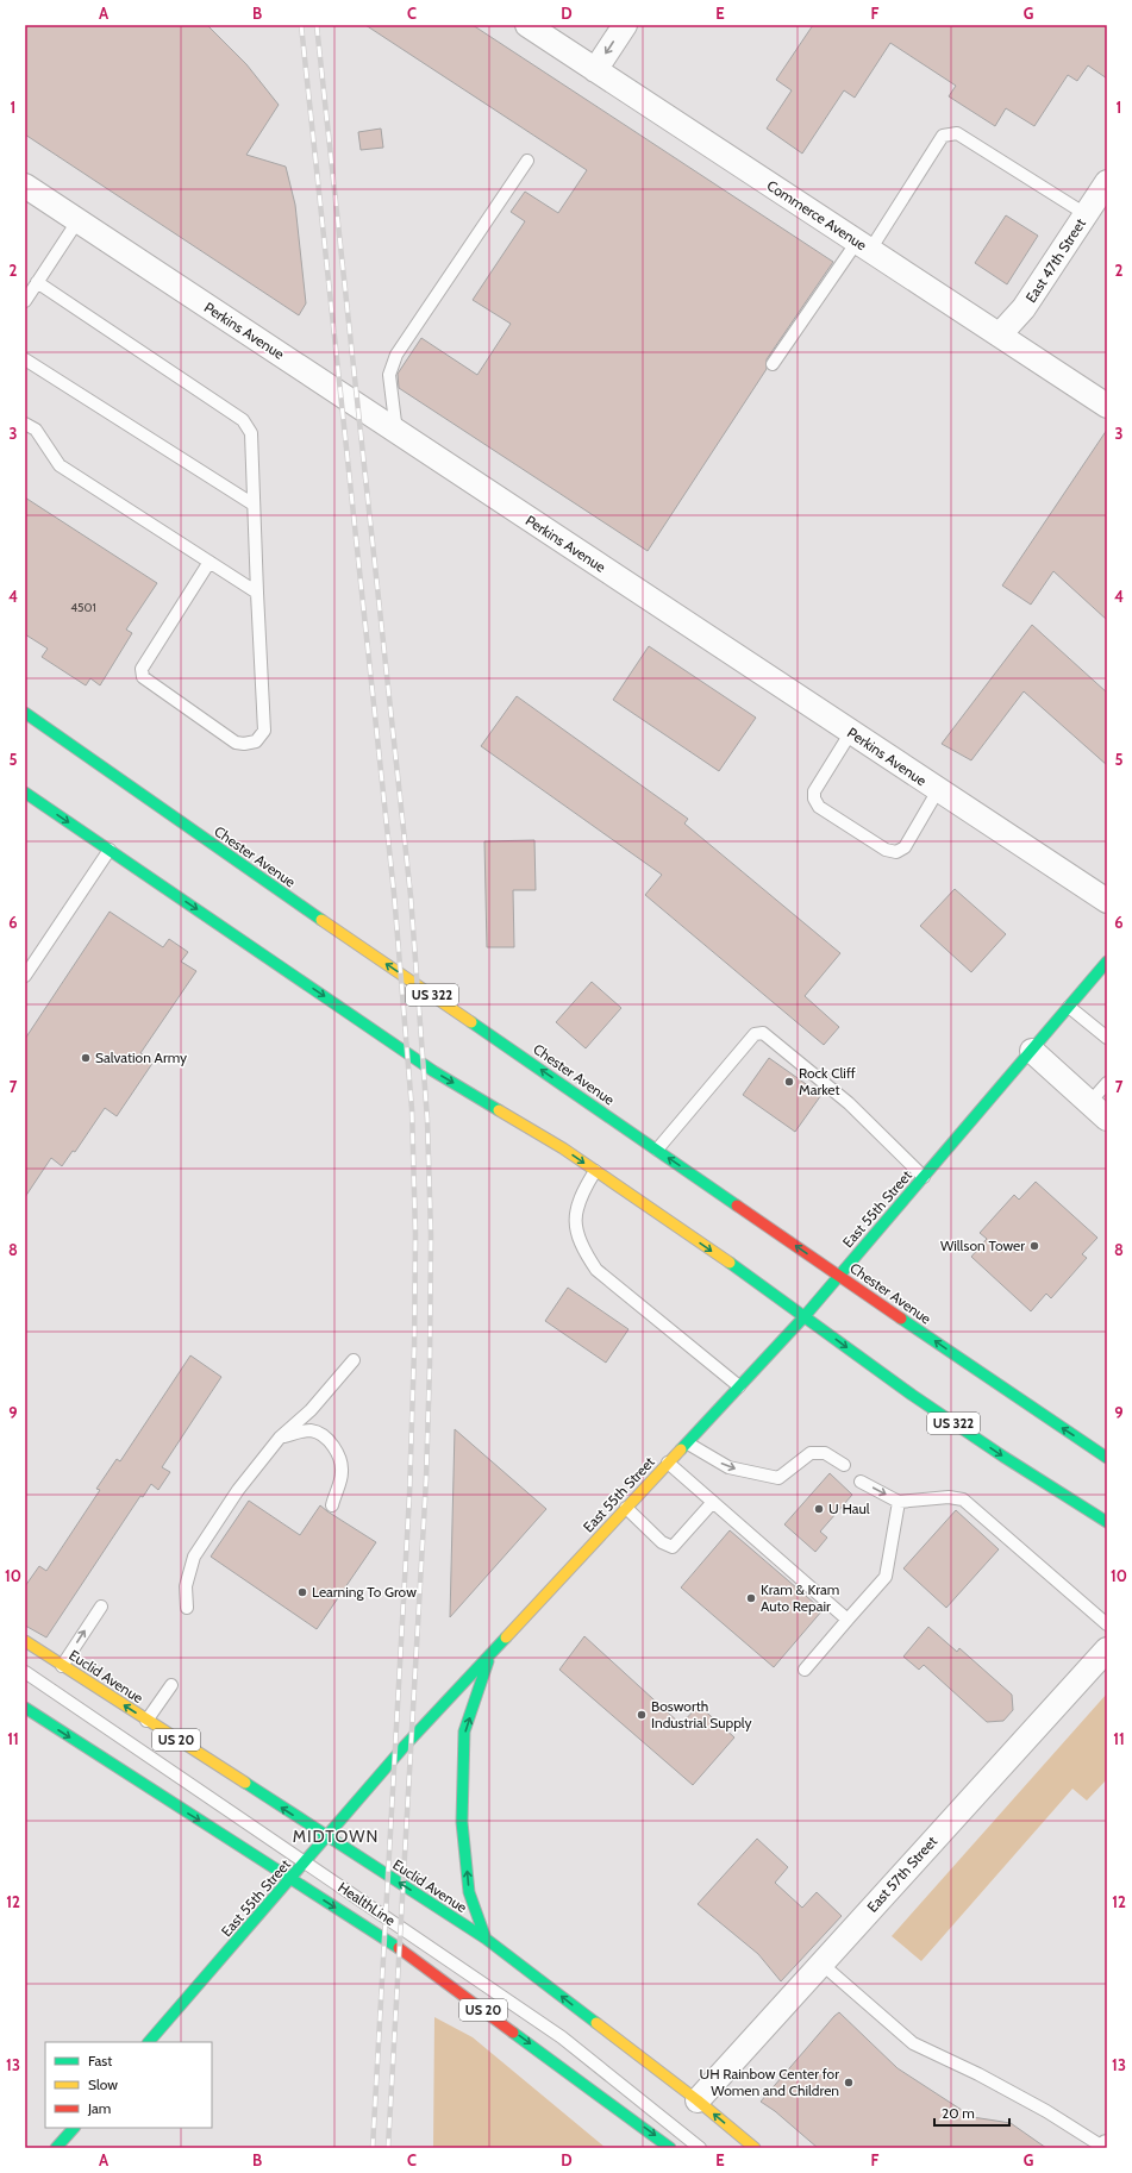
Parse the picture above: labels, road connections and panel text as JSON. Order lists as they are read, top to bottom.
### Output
{
  "streets": {
    "main road": [
      "Chester Avenue",
      "US 322",
      "East 55th Street",
      "Euclid Avenue",
      "US 20"
    ],
    "street": [
      "Commerce Avenue",
      "East 47th Street",
      "Perkins Avenue",
      "East 57th Street"
    ],
    "lane": ["HealthLine"]
  },
  "crossings": [
    ["Commerce Avenue", "East 47th Street"],
    ["Chester Avenue", "East 55th Street"],
    ["US 322", "East 55th Street"],
    ["East 55th Street", "Euclid Avenue"],
    ["East 55th Street", "US 20"],
    ["East 55th Street", "HealthLine"],
    ["Euclid Avenue", "East 57th Street"]
  ],
  "districts": ["MIDTOWN"],
  "places": [
    "Salvation Army",
    "Rock Cliff Market",
    "Willson Tower",
    "U Haul",
    "Learning To Grow",
    "Kram & Kram Auto Repair",
    "Bosworth Industrial Supply",
    "UH Rainbow Center for Women and Children"
  ],
  "house_numbers": ["4501"],
  "legend": ["Fast", "Slow", "Jam"],
  "scale_bar": "20 m",
  "grid": {
    "columns": [
      "A",
      "B",
      "C",
      "D",
      "E",
      "F",
      "G"
    ],
    "rows": [
      "1",
      "2",
      "3",
      "4",
      "5",
      "6",
      "7",
      "8",
      "9",
      "10",
      "11",
      "12",
      "13"
    ]
  }
}
